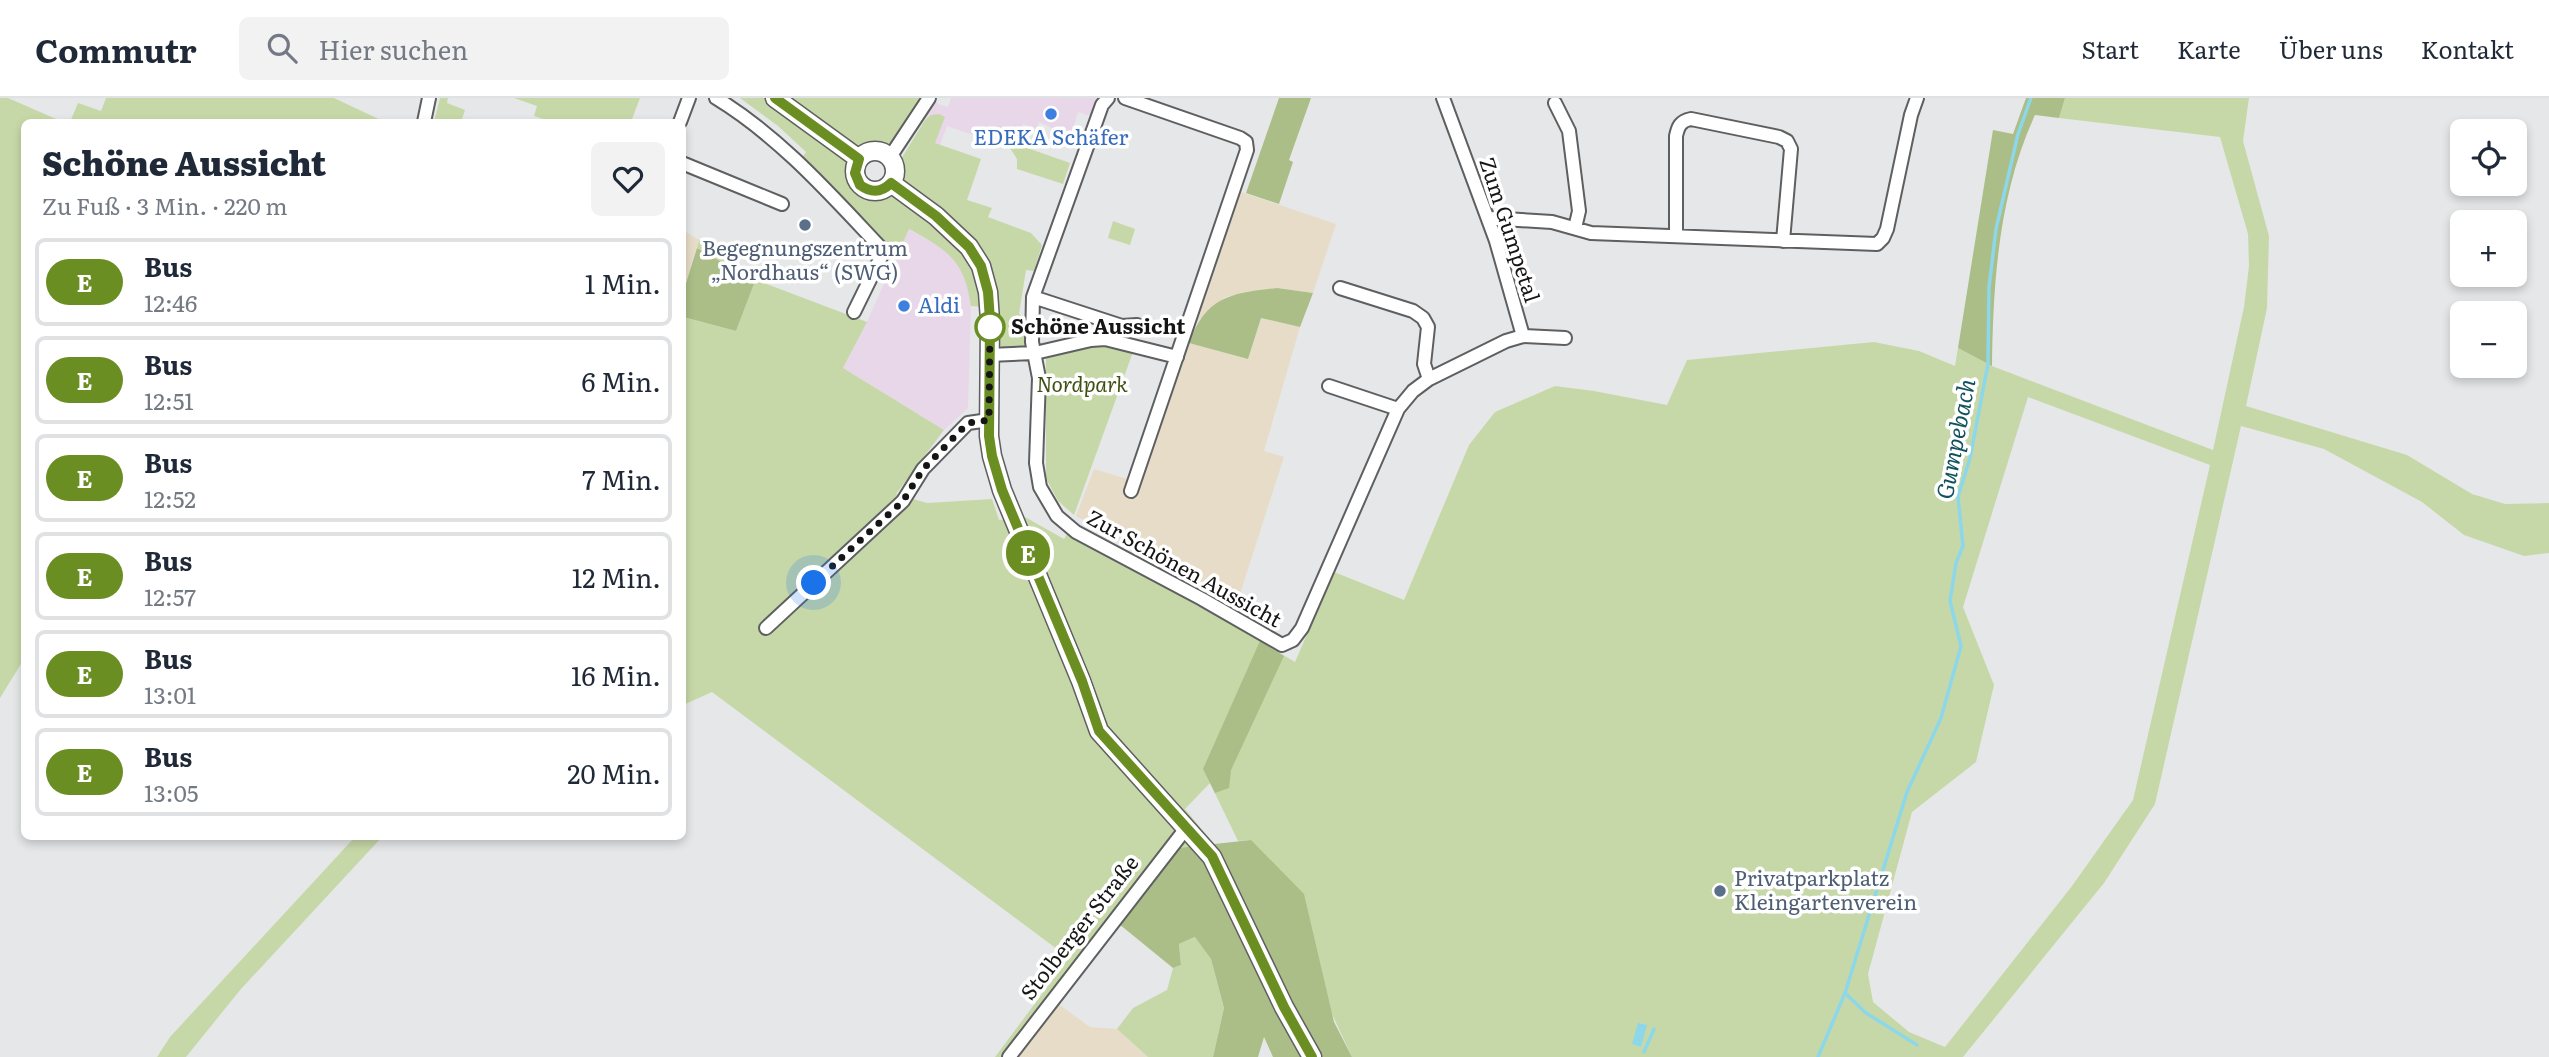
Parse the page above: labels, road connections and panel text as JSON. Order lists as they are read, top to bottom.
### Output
{
  "streets": {
    "street": ["Zum Gumpetal", "Zur Schönen Aussicht", "Stolberger Straße"]
  },
  "crossings": [
    ["Zum Gumpetal", "Zur Schönen Aussicht"]
  ],
  "water": ["Gumpebach"],
  "parks": ["Nordpark"],
  "places": [
    "EDEKA Schäfer",
    "Begegnungszentrum „Nordhaus“ (SWG)",
    "Aldi",
    "Schöne Aussicht",
    "Privatparkplatz Kleingartenverein"
  ],
  "lines": ["bus line E"],
  "page": {
    "header": "Commutr",
    "search": "Hier suchen",
    "nav": [
      "Start",
      "Karte",
      "Über uns",
      "Kontakt"
    ],
    "on_map": "E",
    "map_buttons": ["+", "−"],
    "heading": ["Schöne Aussicht", "Zu Fuß · 3 Min. · 220 m"],
    "list": [
      {
        "mark": "E",
        "name": "Bus",
        "note": "12:46",
        "value": "1 Min."
      },
      {
        "mark": "E",
        "name": "Bus",
        "note": "12:51",
        "value": "6 Min."
      },
      {
        "mark": "E",
        "name": "Bus",
        "note": "12:52",
        "value": "7 Min."
      },
      {
        "mark": "E",
        "name": "Bus",
        "note": "12:57",
        "value": "12 Min."
      },
      {
        "mark": "E",
        "name": "Bus",
        "note": "13:01",
        "value": "16 Min."
      },
      {
        "mark": "E",
        "name": "Bus",
        "note": "13:05",
        "value": "20 Min."
      }
    ]
  }
}
